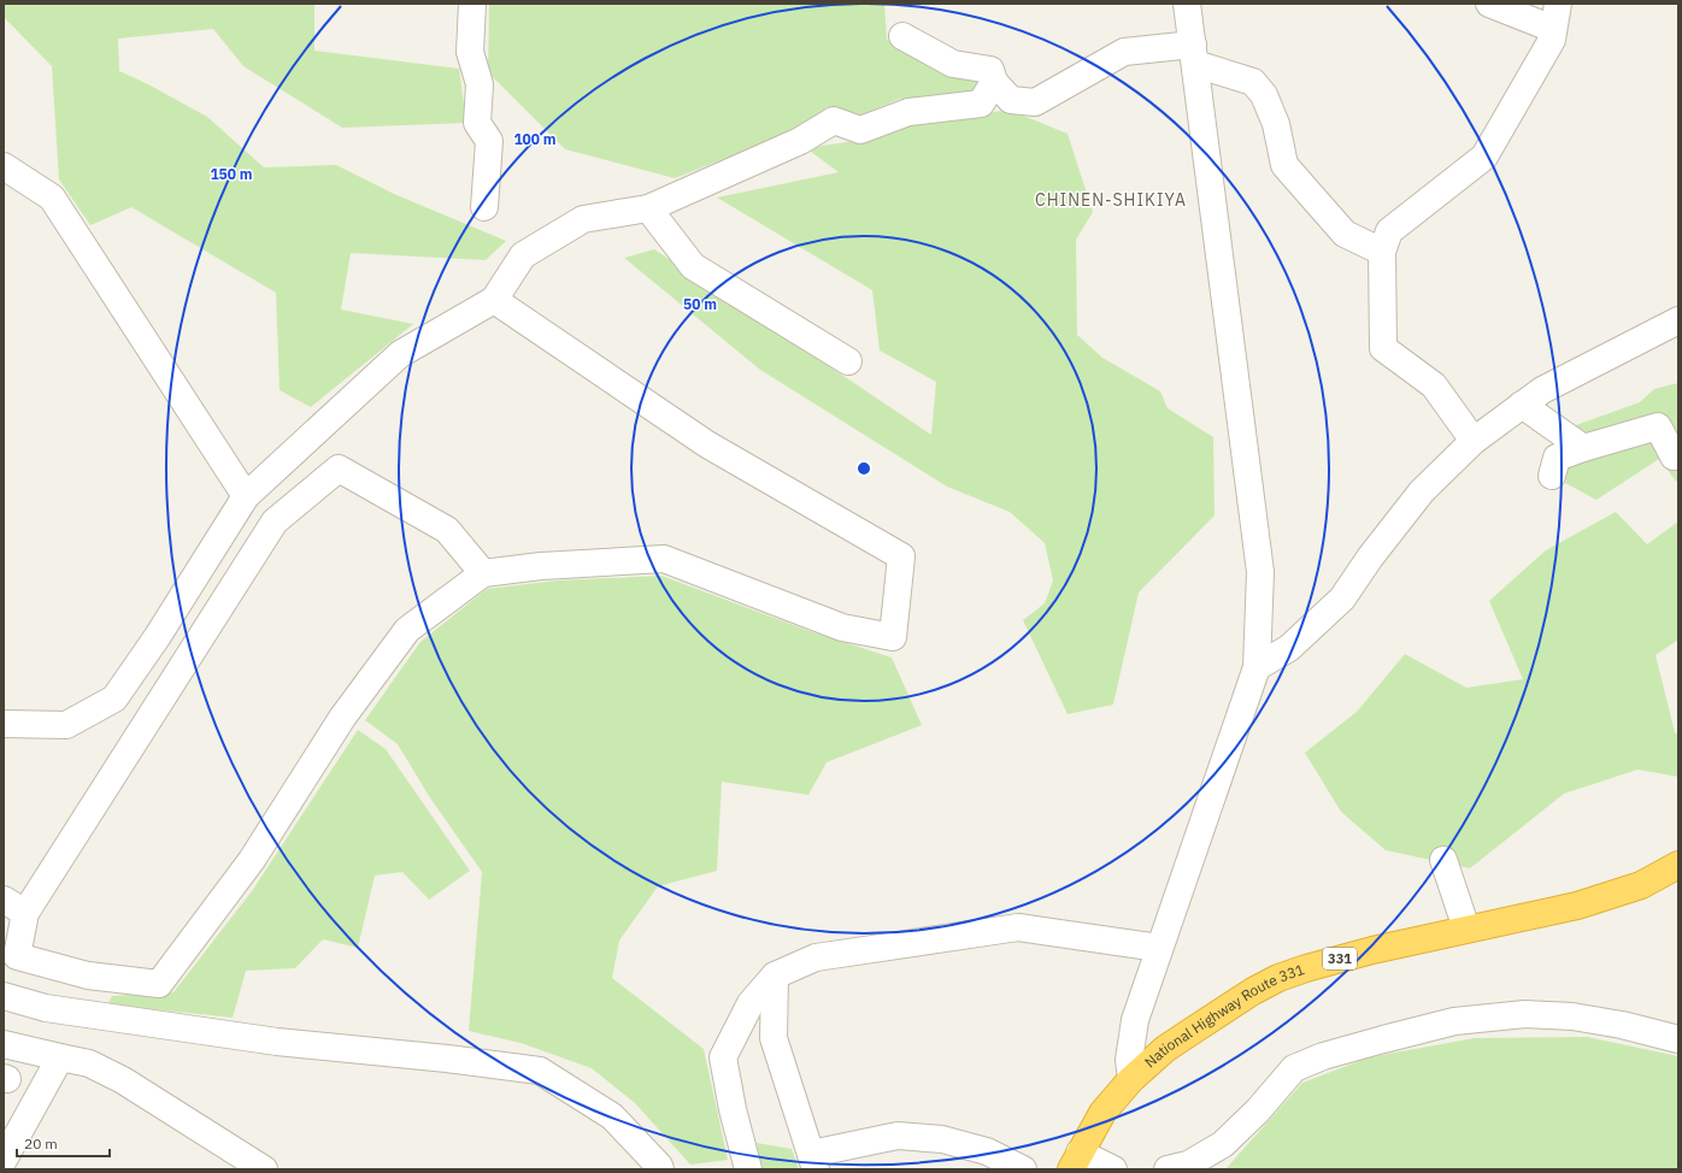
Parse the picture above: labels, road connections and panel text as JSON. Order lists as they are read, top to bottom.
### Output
{
  "streets": {
    "highway": ["331", "National Highway Route 331"]
  },
  "districts": ["CHINEN-SHIKIYA"],
  "scale_bar": "20 m",
  "rings": ["100 m", "150 m", "50 m"]
}
